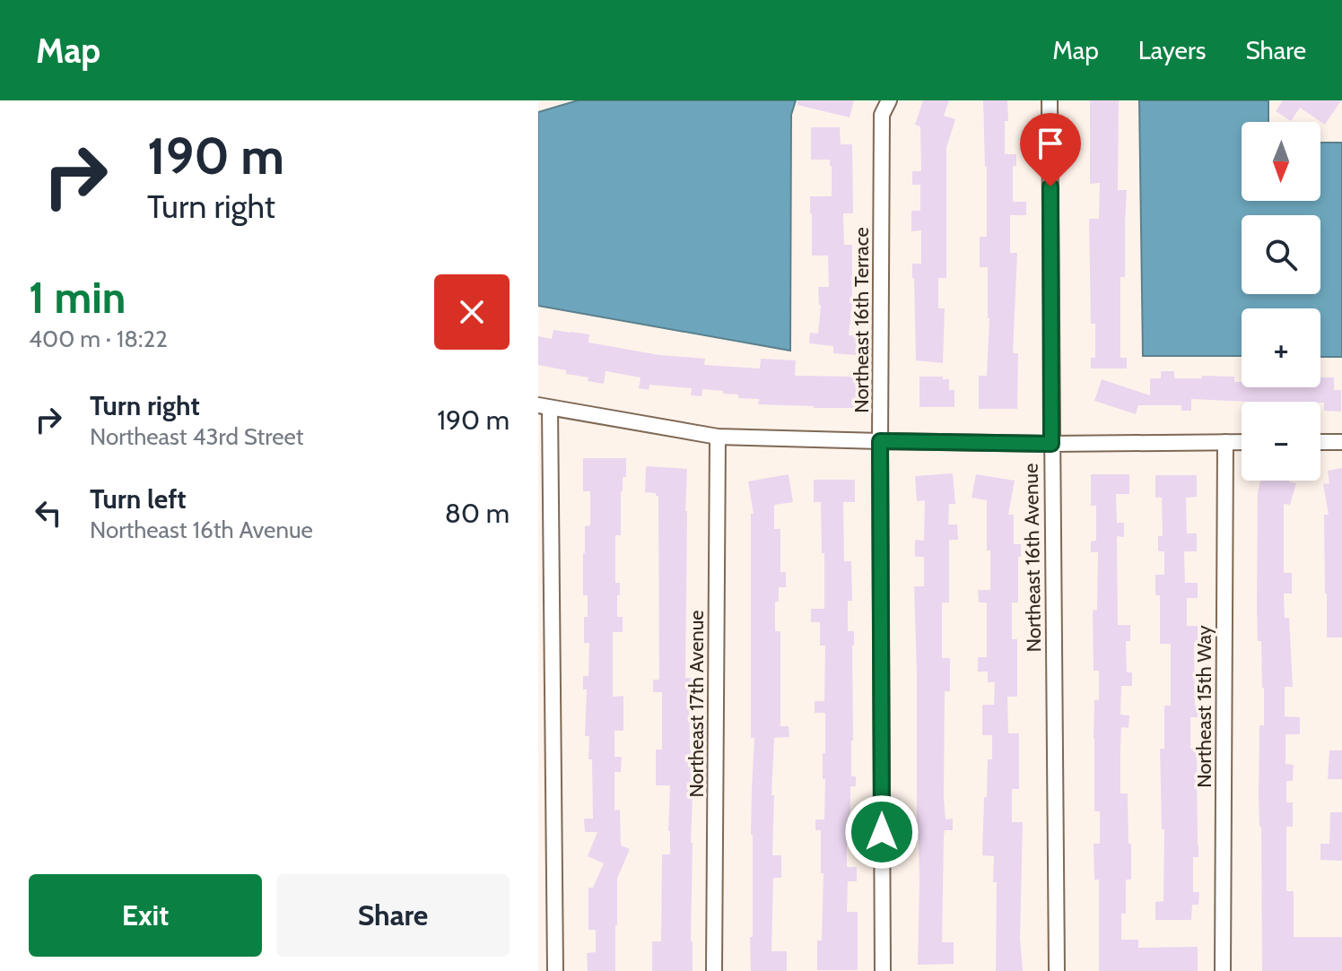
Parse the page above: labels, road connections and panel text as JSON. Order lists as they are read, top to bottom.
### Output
{
  "streets": {
    "street": [
      "Northeast 16th Terrace",
      "Northeast 16th Avenue",
      "Northeast 17th Avenue",
      "Northeast 15th Way"
    ]
  },
  "north": "bottom",
  "page": {
    "header": "Map",
    "nav": ["Map", "Layers", "Share"],
    "turn": ["190 m", "Turn right"],
    "map_buttons": ["+", "−"],
    "heading": ["1 min", "400 m · 18:22"],
    "list": [
      {
        "name": "Turn right",
        "note": "Northeast 43rd Street",
        "value": "190 m"
      },
      {
        "name": "Turn left",
        "note": "Northeast 16th Avenue",
        "value": "80 m"
      }
    ],
    "buttons": ["Exit", "Share"]
  }
}
